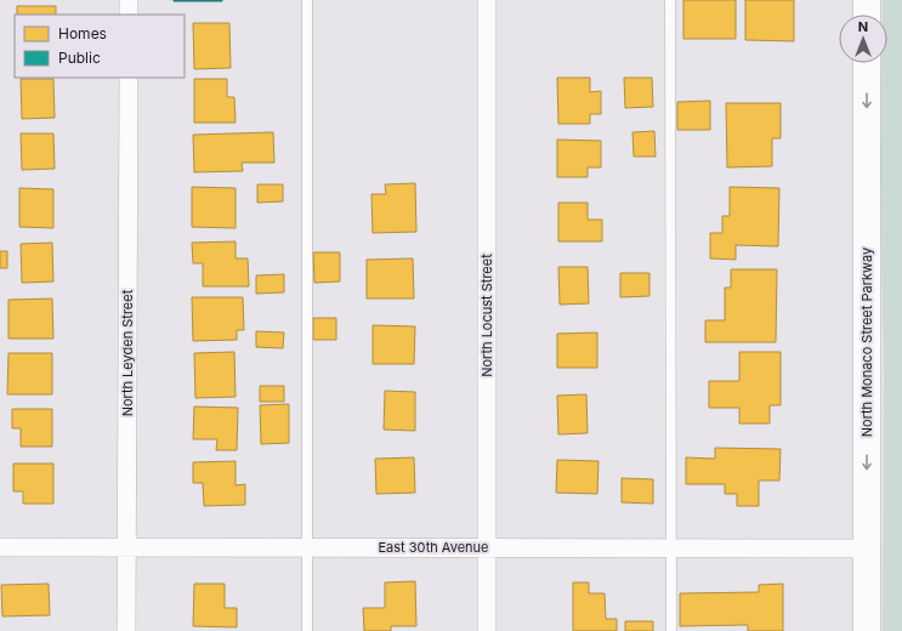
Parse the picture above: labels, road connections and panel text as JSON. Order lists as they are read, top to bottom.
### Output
{
  "streets": {
    "main road": ["North Monaco Street Parkway"],
    "street": ["North Locust Street", "North Leyden Street", "East 30th Avenue"]
  },
  "crossings": [
    ["North Locust Street", "East 30th Avenue"],
    ["North Monaco Street Parkway", "East 30th Avenue"],
    ["North Leyden Street", "East 30th Avenue"]
  ],
  "one_way": ["North Monaco Street Parkway"],
  "legend": ["Homes", "Public"],
  "north": "top"
}
